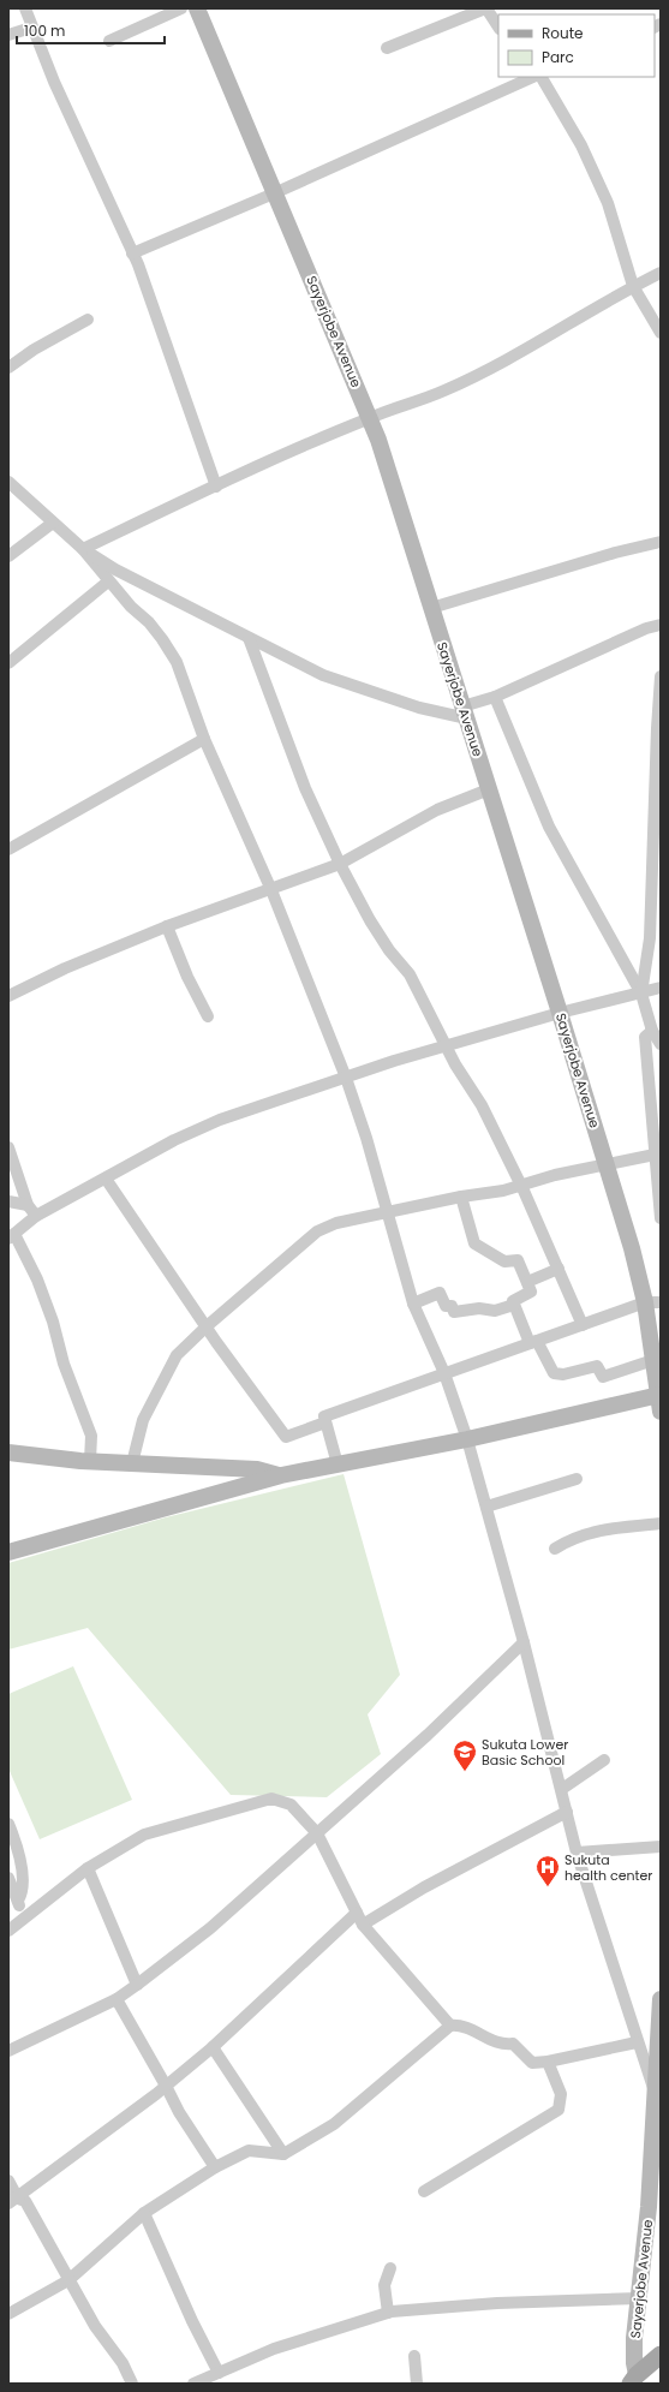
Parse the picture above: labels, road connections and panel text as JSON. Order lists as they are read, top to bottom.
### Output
{
  "streets": {
    "street": ["Sayerjobe Avenue"]
  },
  "places": {
    "school or university": ["Sukuta Lower Basic School"],
    "hospital": ["Sukuta health center"]
  },
  "legend": ["Route", "Parc"],
  "scale_bar": "100 m"
}
